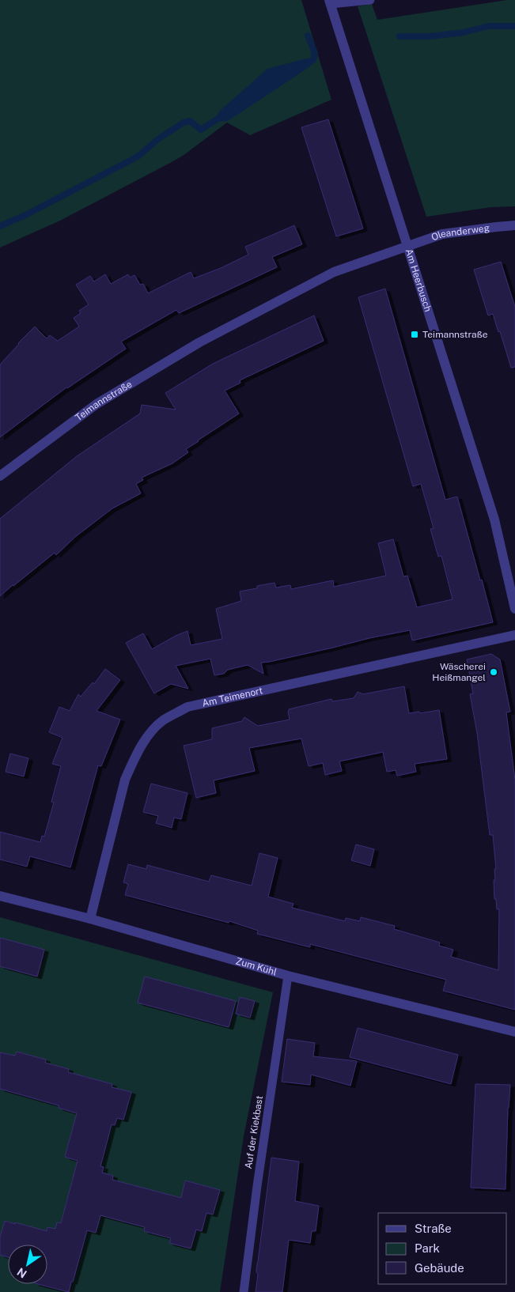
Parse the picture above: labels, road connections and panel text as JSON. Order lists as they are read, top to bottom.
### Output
{
  "streets": {
    "street": [
      "Oleanderweg",
      "Am Heerbusch",
      "Teimannstraße",
      "Am Teimenort",
      "Zum Kühl"
    ],
    "lane": ["Auf der Kiekbast"]
  },
  "crossings": [
    ["Oleanderweg", "Am Heerbusch"],
    ["Oleanderweg", "Teimannstraße"],
    ["Am Heerbusch", "Teimannstraße"],
    ["Am Teimenort", "Zum Kühl"],
    ["Zum Kühl", "Auf der Kiekbast"]
  ],
  "places": {
    "transit": ["Teimannstraße"],
    "other": ["Wäscherei Heißmangel"]
  },
  "legend": ["Straße", "Park", "Gebäude"],
  "north": "bottom left"
}
